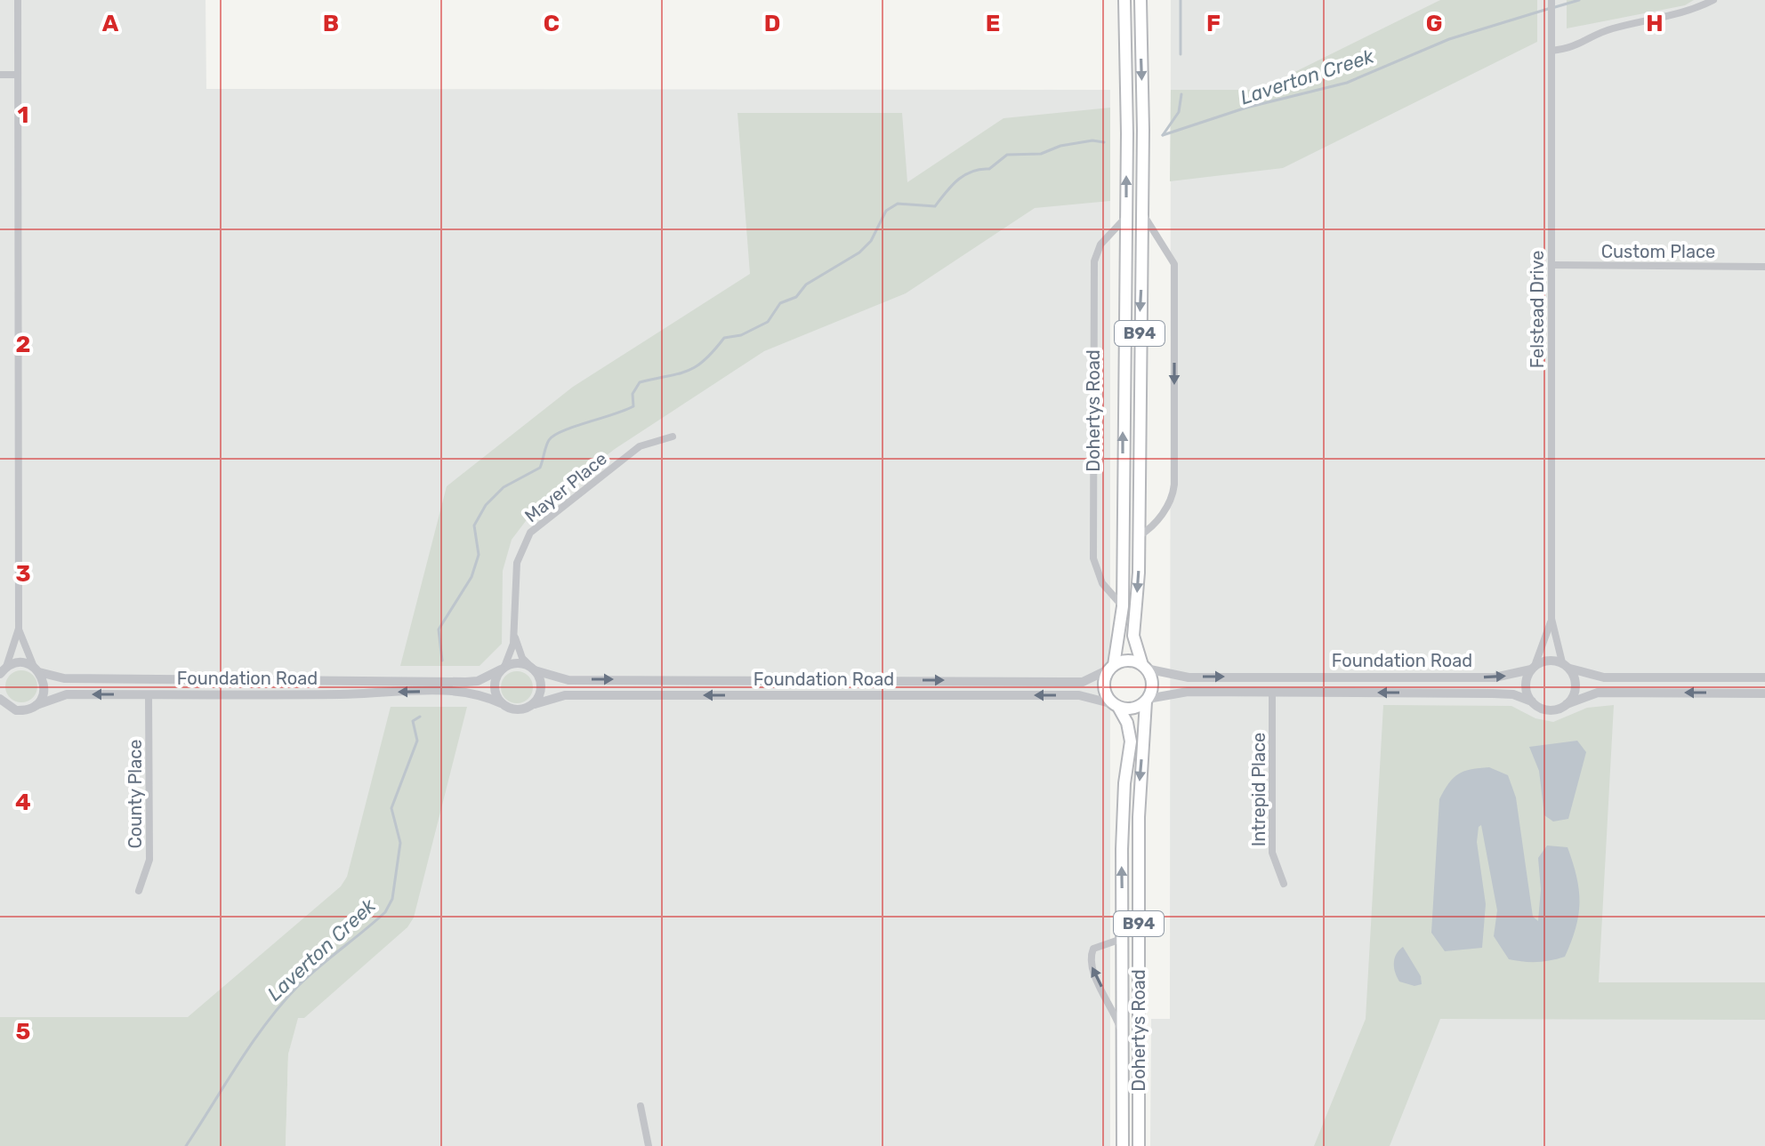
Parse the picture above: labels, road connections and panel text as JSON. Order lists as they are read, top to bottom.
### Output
{
  "streets": {
    "main road": ["B94", "Dohertys Road"],
    "street": [
      "Custom Place",
      "Felstead Drive",
      "Mayer Place",
      "Foundation Road",
      "Intrepid Place",
      "County Place"
    ]
  },
  "crossings": [
    ["Custom Place", "Felstead Drive"],
    ["Felstead Drive", "Foundation Road"],
    ["B94", "Dohertys Road"],
    ["B94", "Foundation Road"],
    ["Dohertys Road", "Foundation Road"],
    ["Mayer Place", "Foundation Road"],
    ["Foundation Road", "Intrepid Place"],
    ["Foundation Road", "County Place"]
  ],
  "water": ["Laverton Creek"],
  "grid": {
    "columns": [
      "A",
      "B",
      "C",
      "D",
      "E",
      "F",
      "G",
      "H"
    ],
    "rows": [
      "1",
      "2",
      "3",
      "4",
      "5"
    ]
  }
}
